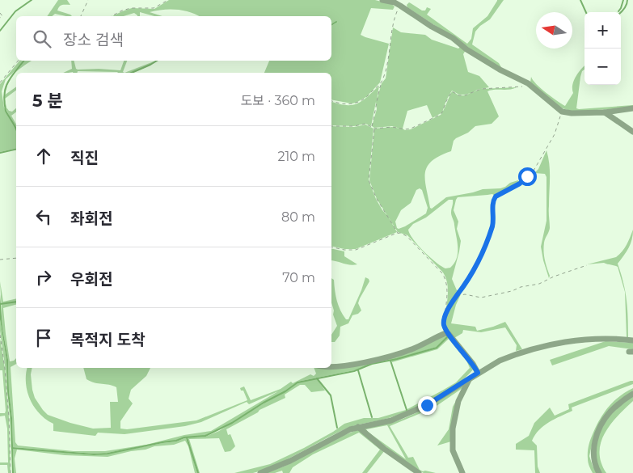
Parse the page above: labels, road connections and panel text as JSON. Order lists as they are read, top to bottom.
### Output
{
  "north": "left",
  "page": {
    "map_buttons": ["+", "−"],
    "search": "장소 검색",
    "heading": ["5 분", "도보 · 360 m"],
    "list": [
      ["직진", "210 m"],
      ["좌회전", "80 m"],
      ["우회전", "70 m"],
      "목적지 도착"
    ]
  }
}
